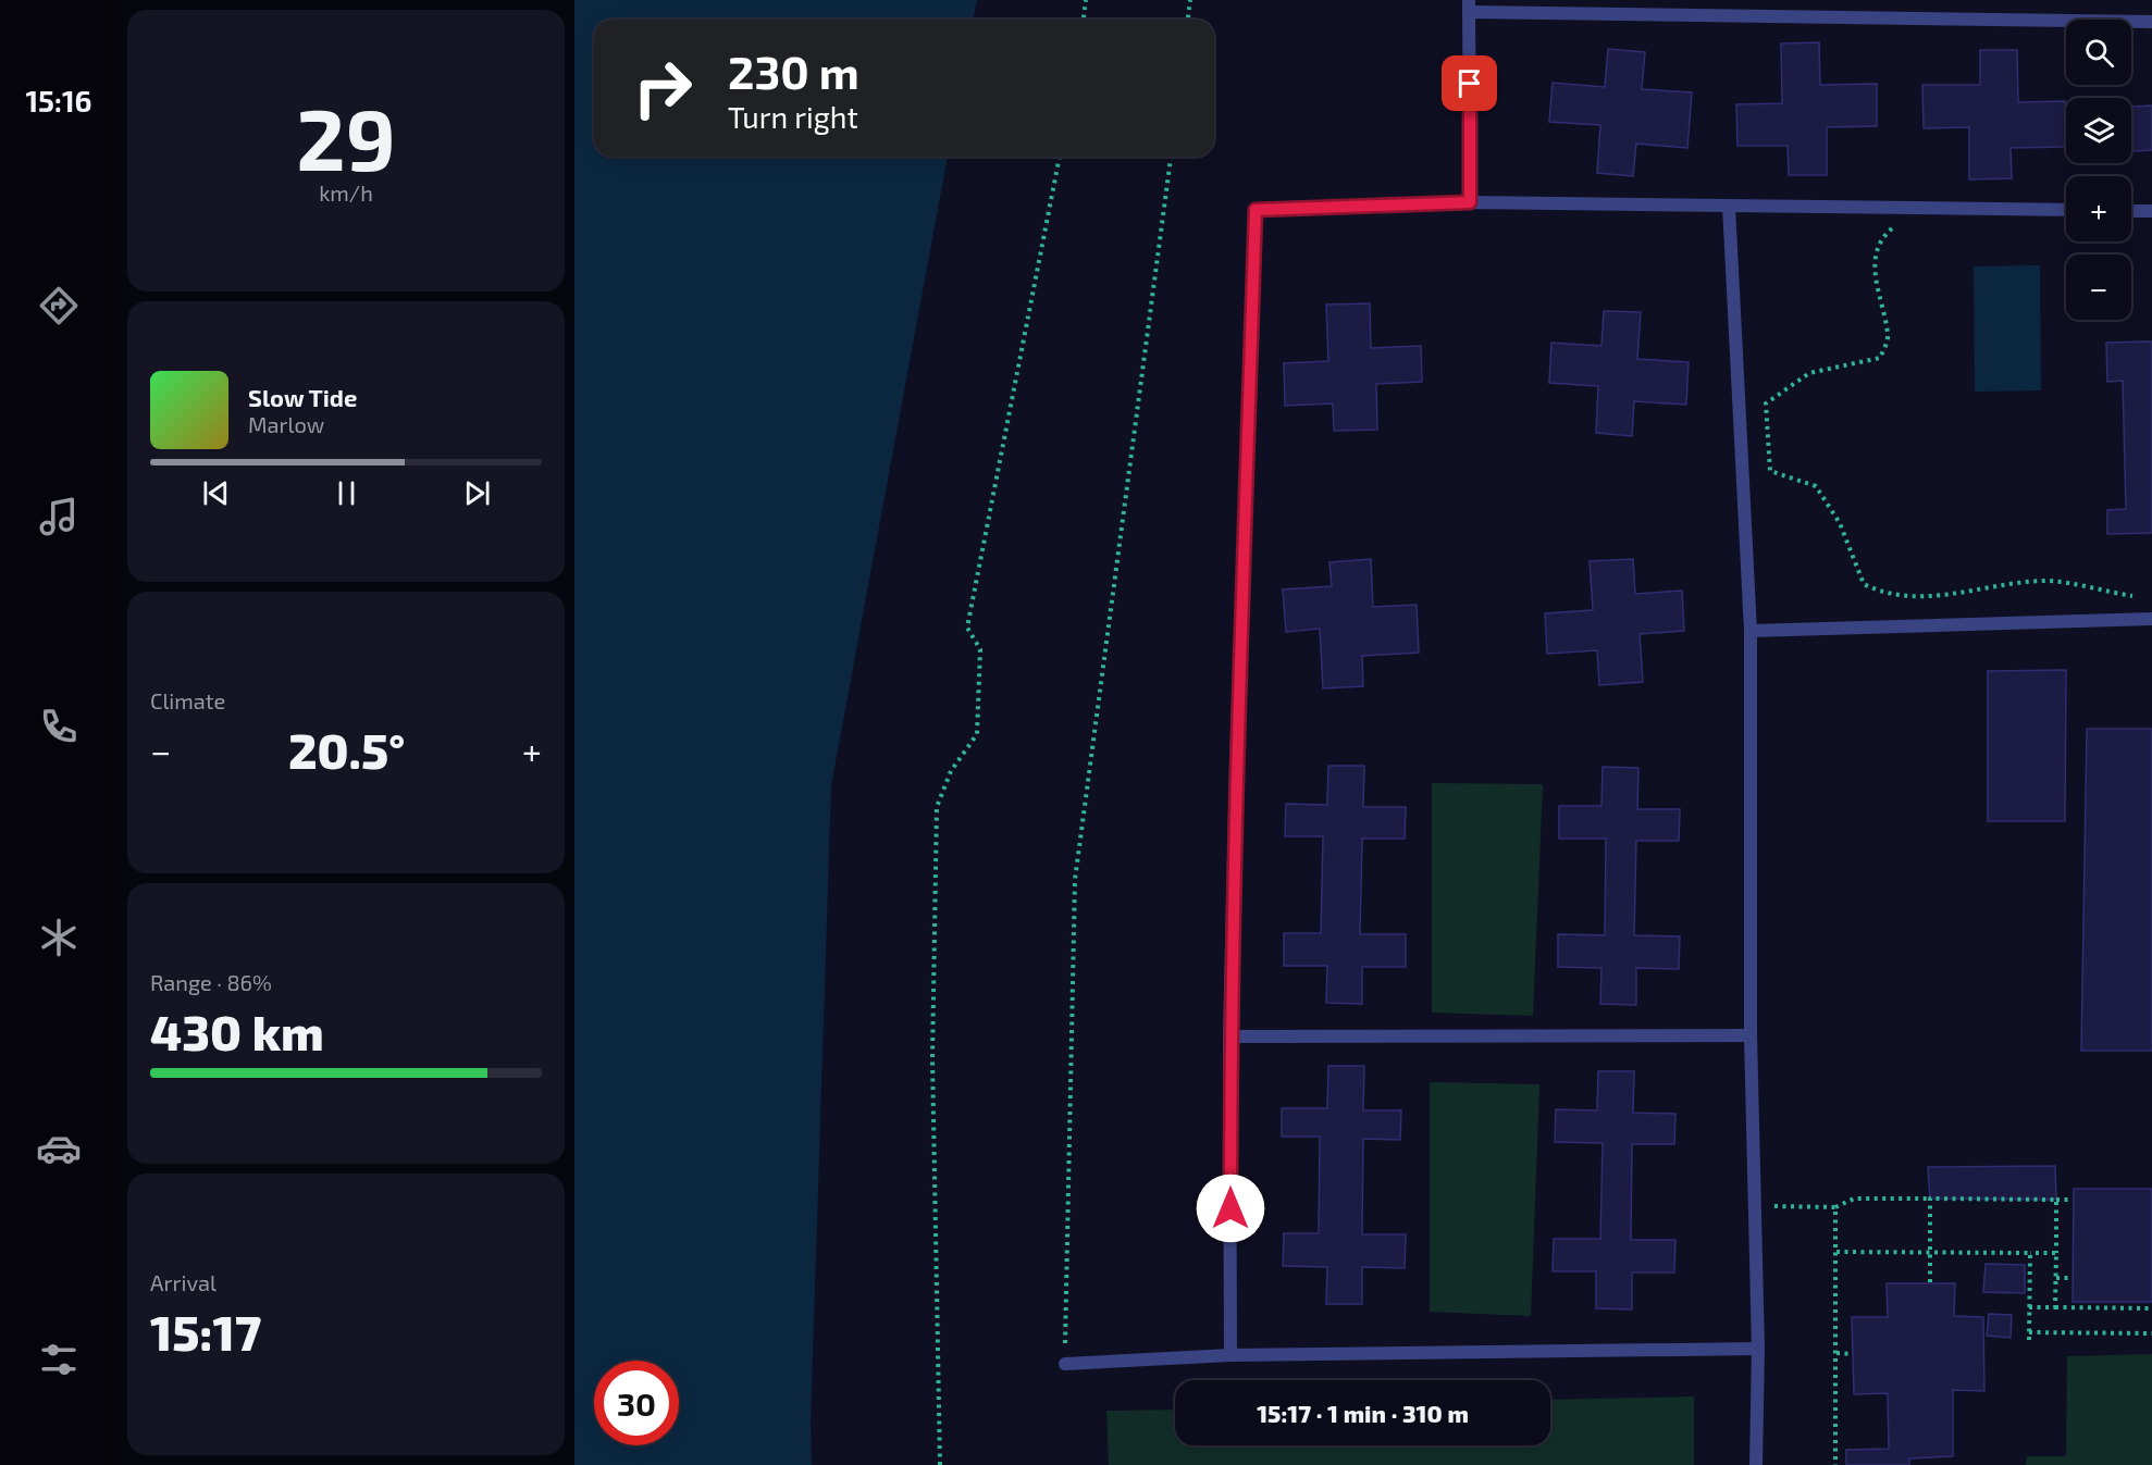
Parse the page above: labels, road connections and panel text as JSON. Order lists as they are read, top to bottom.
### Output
{
  "page": {
    "tabs": "15:16",
    "tile": [
      ["29", "km/h"],
      "Climate",
      ["Range · 86%", "430 km"],
      ["Arrival", "15:17"]
    ],
    "map_buttons": ["+", "−"],
    "turn": ["230 m", "Turn right"],
    "song": ["Slow Tide", "Marlow"],
    "heat": ["−", "20.5°", "+"],
    "limit": "30",
    "trip": "15:17 · 1 min · 310 m"
  }
}
